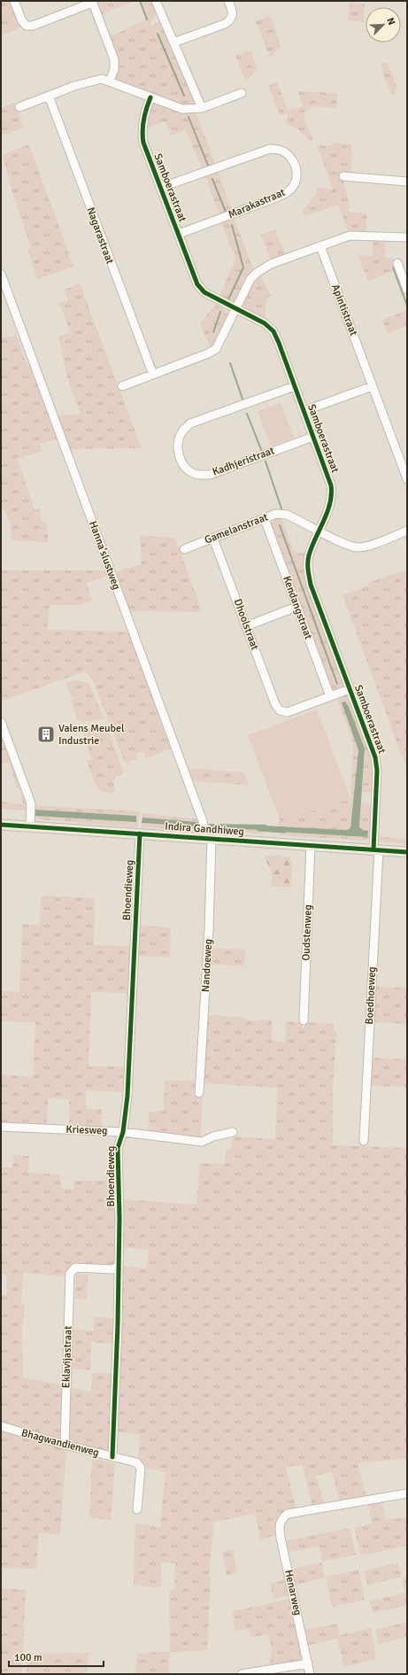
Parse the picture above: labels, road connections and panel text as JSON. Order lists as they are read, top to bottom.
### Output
{
  "streets": {
    "main road": ["Indira Gandhiweg"],
    "street": [
      "Samboerastraat",
      "Marakastraat",
      "Nagarastraat",
      "Apintistraat",
      "Kadhjeristraat",
      "Gamelanstraat",
      "Hanna'slustweg",
      "Kendangstraat",
      "Dhoolstraat",
      "Bhoendieweg",
      "Oudstenweg",
      "Nandoeweg",
      "Boedhoeweg",
      "Kriesweg",
      "Eklavijastraat",
      "Bhagwandienweg",
      "Henarweg"
    ]
  },
  "crossings": [
    ["Samboerastraat", "Marakastraat"],
    ["Samboerastraat", "Kadhjeristraat"],
    ["Samboerastraat", "Gamelanstraat"],
    ["Samboerastraat", "Indira Gandhiweg"],
    ["Samboerastraat", "Boedhoeweg"],
    ["Gamelanstraat", "Kendangstraat"],
    ["Gamelanstraat", "Dhoolstraat"],
    ["Hanna'slustweg", "Indira Gandhiweg"],
    ["Hanna'slustweg", "Nandoeweg"],
    ["Kendangstraat", "Dhoolstraat"],
    ["Indira Gandhiweg", "Bhoendieweg"],
    ["Indira Gandhiweg", "Oudstenweg"],
    ["Indira Gandhiweg", "Nandoeweg"],
    ["Indira Gandhiweg", "Boedhoeweg"],
    ["Bhoendieweg", "Kriesweg"],
    ["Bhoendieweg", "Eklavijastraat"],
    ["Bhoendieweg", "Bhagwandienweg"],
    ["Eklavijastraat", "Bhagwandienweg"]
  ],
  "places": {
    "building": ["Valens Meubel Industrie"]
  },
  "scale_bar": "100 m",
  "north": "top right"
}
